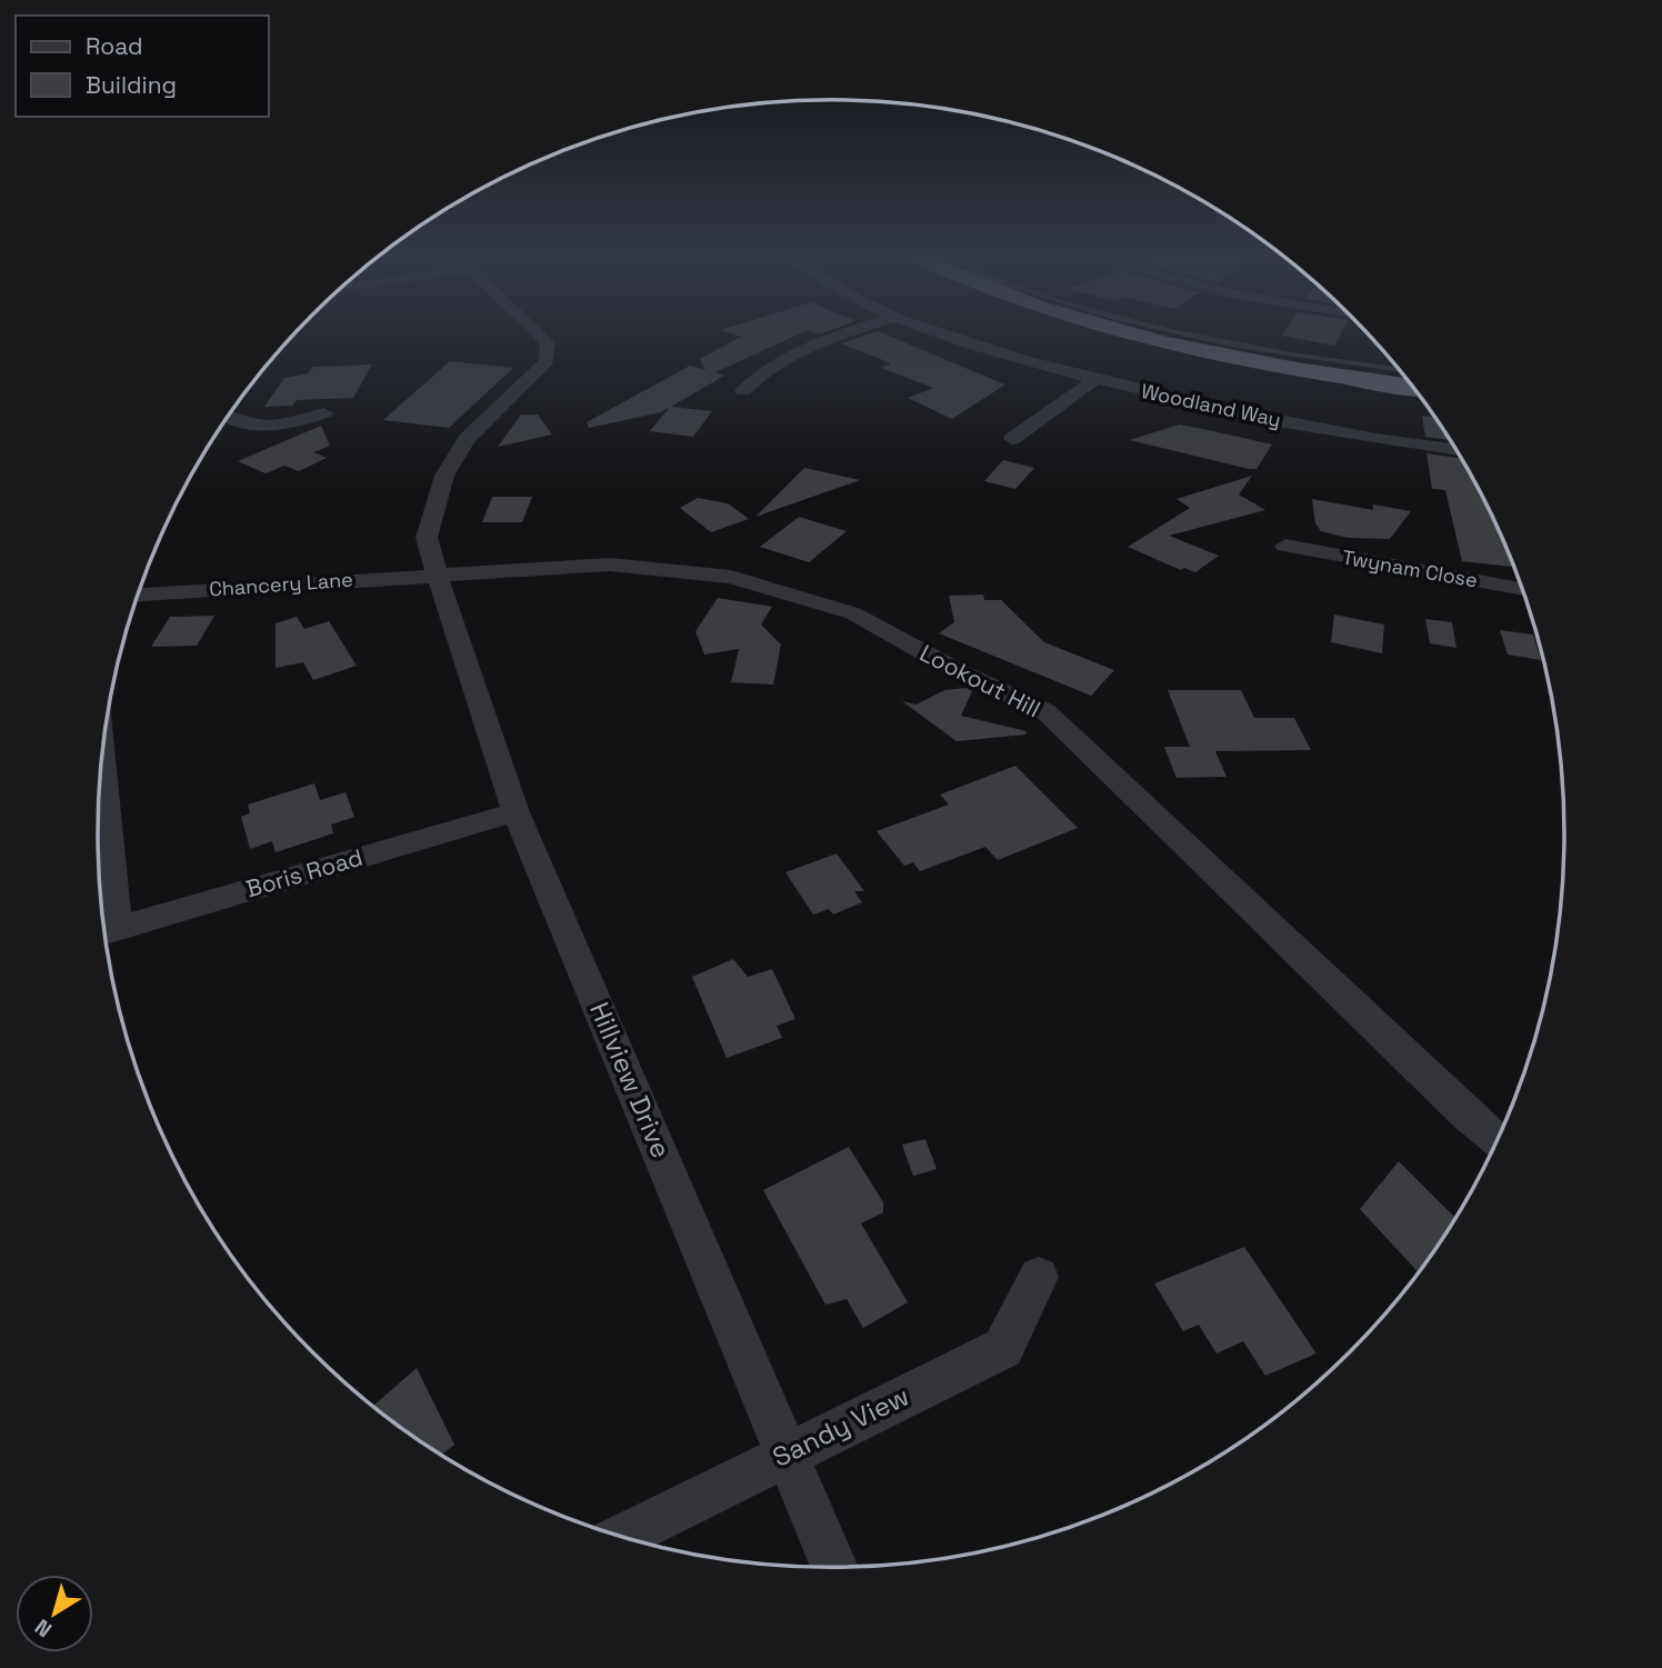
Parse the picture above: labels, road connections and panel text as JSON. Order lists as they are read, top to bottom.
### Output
{
  "streets": {
    "street": [
      "Woodland Way",
      "Twynam Close",
      "Chancery Lane",
      "Lookout Hill",
      "Boris Road",
      "Hillview Drive",
      "Sandy View"
    ]
  },
  "crossings": [
    ["Chancery Lane", "Lookout Hill"],
    ["Chancery Lane", "Hillview Drive"],
    ["Lookout Hill", "Hillview Drive"],
    ["Boris Road", "Hillview Drive"],
    ["Hillview Drive", "Sandy View"]
  ],
  "legend": ["Road", "Building"],
  "north": "bottom left"
}
